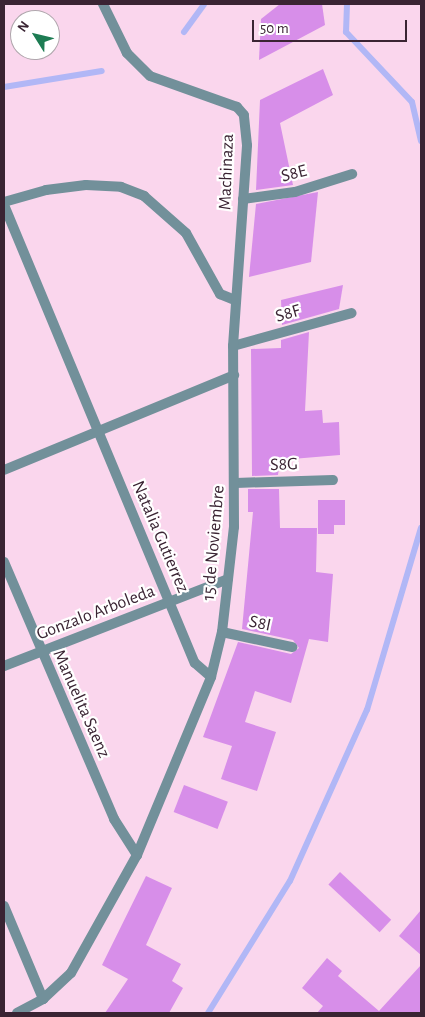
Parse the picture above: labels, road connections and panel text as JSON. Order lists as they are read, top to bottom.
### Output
{
  "streets": {
    "street": [
      "Machinaza",
      "S8E",
      "S8F",
      "S8G",
      "Natalia Gutierrez",
      "15 de Noviembre",
      "Gonzalo Arboleda",
      "S8I",
      "Manuelita Saenz"
    ]
  },
  "crossings": [
    ["Machinaza", "S8E"],
    ["Machinaza", "15 de Noviembre"],
    ["S8F", "15 de Noviembre"],
    ["S8G", "15 de Noviembre"],
    ["Natalia Gutierrez", "15 de Noviembre"],
    ["Natalia Gutierrez", "Gonzalo Arboleda"],
    ["15 de Noviembre", "Gonzalo Arboleda"],
    ["15 de Noviembre", "S8I"],
    ["15 de Noviembre", "Manuelita Saenz"],
    ["Gonzalo Arboleda", "Manuelita Saenz"]
  ],
  "scale_bar": "50 m",
  "north": "top left"
}
